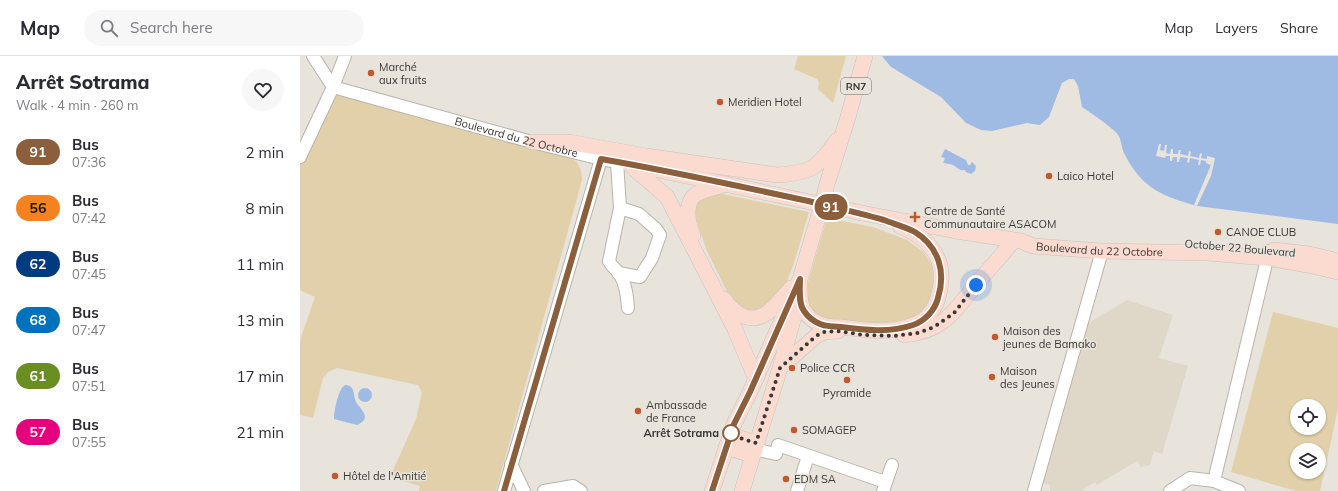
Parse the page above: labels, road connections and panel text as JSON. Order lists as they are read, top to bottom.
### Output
{
  "streets": {
    "main road": ["RN7", "Boulevard du 22 Octobre", "October 22 Boulevard"]
  },
  "crossings": [
    ["Boulevard du 22 Octobre", "October 22 Boulevard"]
  ],
  "places": {
    "other": [
      "Marché aux fruits",
      "Meridien Hotel",
      "Laico Hotel",
      "CANOE CLUB",
      "Maison des jeunes de Bamako",
      "Police CCR",
      "Maison des Jeunes",
      "Pyramide",
      "Ambassade de France",
      "SOMAGEP",
      "Arrêt Sotrama",
      "Hôtel de l'Amitié",
      "EDM SA"
    ],
    "health": ["Centre de Santé Communautaire ASACOM"]
  },
  "lines": ["bus line 91"],
  "page": {
    "header": "Map",
    "search": "Search here",
    "nav": ["Map", "Layers", "Share"],
    "heading": ["Arrêt Sotrama", "Walk · 4 min · 260 m"],
    "on_map": "91",
    "list": [
      {
        "mark": "91",
        "name": "Bus",
        "note": "07:36",
        "value": "2 min"
      },
      {
        "mark": "56",
        "name": "Bus",
        "note": "07:42",
        "value": "8 min"
      },
      {
        "mark": "62",
        "name": "Bus",
        "note": "07:45",
        "value": "11 min"
      },
      {
        "mark": "68",
        "name": "Bus",
        "note": "07:47",
        "value": "13 min"
      },
      {
        "mark": "61",
        "name": "Bus",
        "note": "07:51",
        "value": "17 min"
      },
      {
        "mark": "57",
        "name": "Bus",
        "note": "07:55",
        "value": "21 min"
      }
    ]
  }
}
